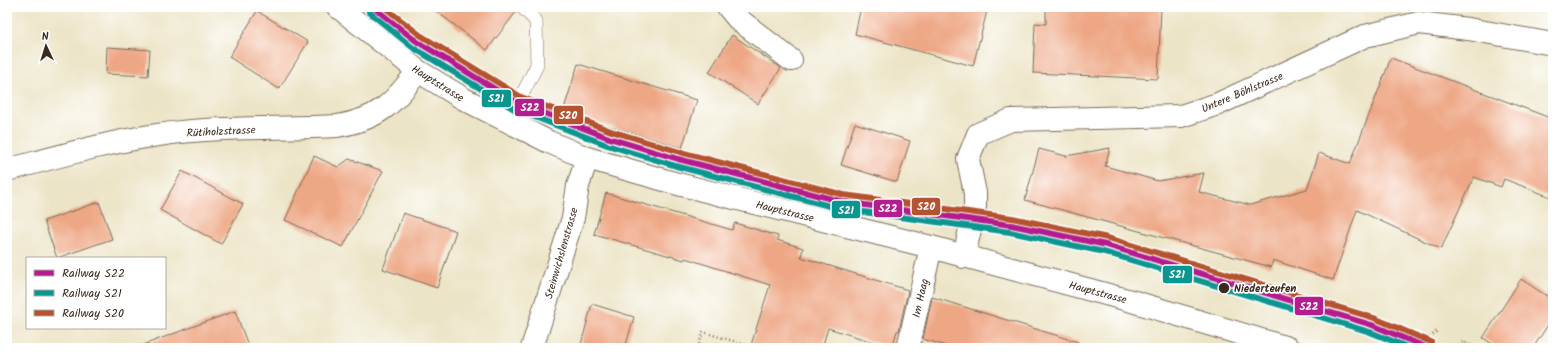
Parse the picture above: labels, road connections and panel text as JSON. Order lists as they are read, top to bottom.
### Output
{
  "streets": {
    "street": [
      "Hauptstrasse",
      "Untere Böhlstrasse",
      "Rütiholzstrasse",
      "Steinwichslenstrasse",
      "Im Haag"
    ]
  },
  "crossings": [
    ["Hauptstrasse", "Untere Böhlstrasse"],
    ["Hauptstrasse", "Rütiholzstrasse"],
    ["Hauptstrasse", "Steinwichslenstrasse"],
    ["Hauptstrasse", "Im Haag"]
  ],
  "places": ["Niederteufen"],
  "lines": ["rail line S22", "rail line S20", "rail line S21"],
  "legend": ["Railway S22", "Railway S21", "Railway S20"],
  "north": "top"
}
